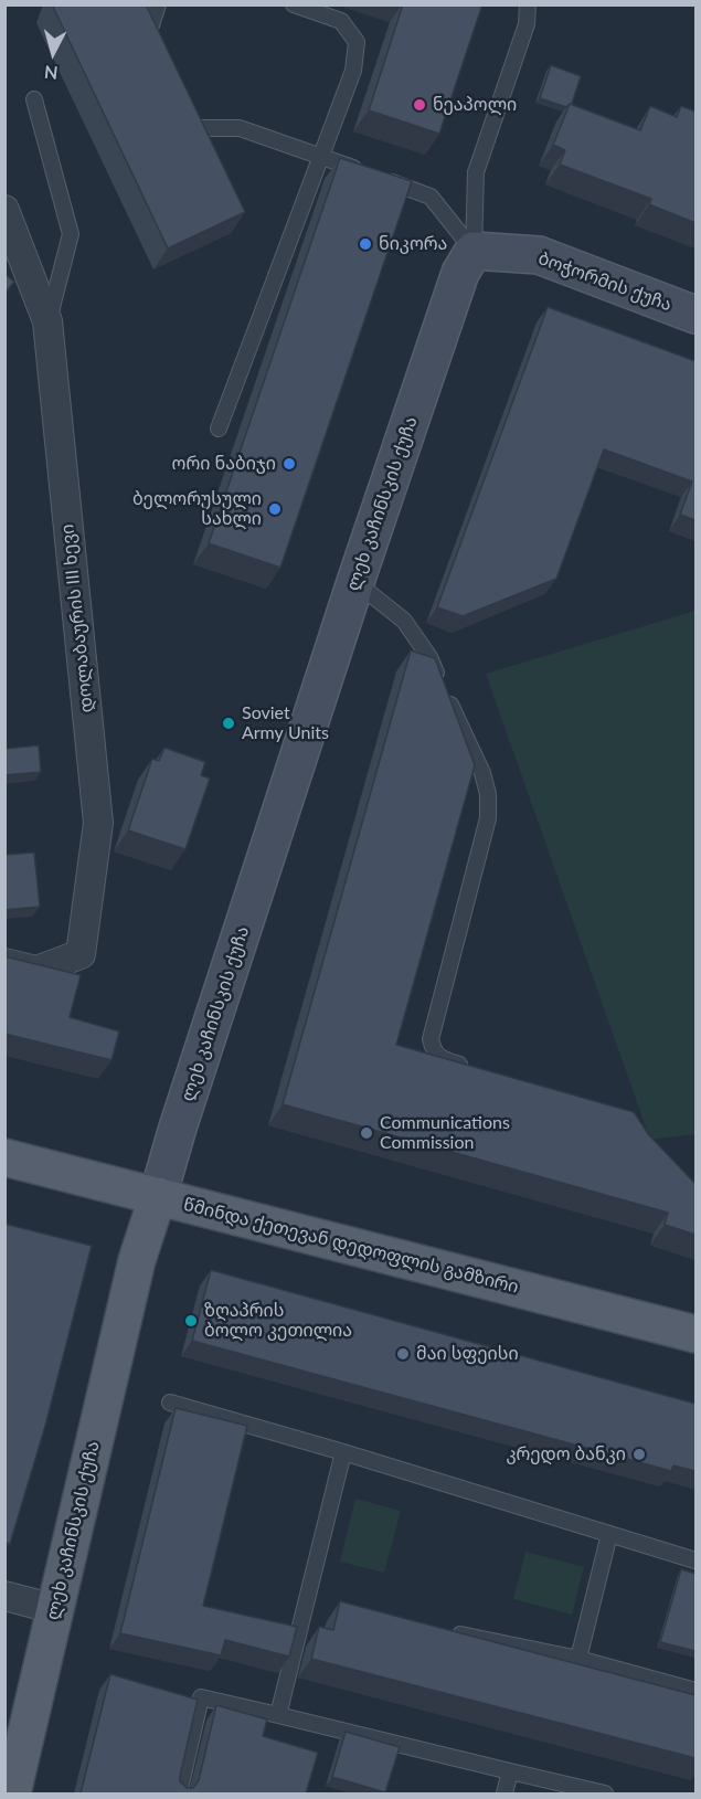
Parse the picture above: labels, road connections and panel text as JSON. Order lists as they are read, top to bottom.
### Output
{
  "streets": {
    "main road": ["ბოჭორმის ქუჩა", "ლეხ კაჩინსკის ქუჩა", "წმინდა ქეთევან დედოფლის გამზირი"],
    "street": ["დოლაბაურის III ხევი"]
  },
  "crossings": [
    ["ბოჭორმის ქუჩა", "ლეხ კაჩინსკის ქუჩა"],
    ["ლეხ კაჩინსკის ქუჩა", "წმინდა ქეთევან დედოფლის გამზირი"]
  ],
  "places": [
    "ნეაპოლი",
    "ნიკორა",
    "ორი ნაბიჯი",
    "ბელორუსული სახლი",
    "Soviet Army Units",
    "Communications Commission",
    "ზღაპრის ბოლო კეთილია",
    "მაი სფეისი",
    "კრედო ბანკი"
  ],
  "north": "bottom"
}
